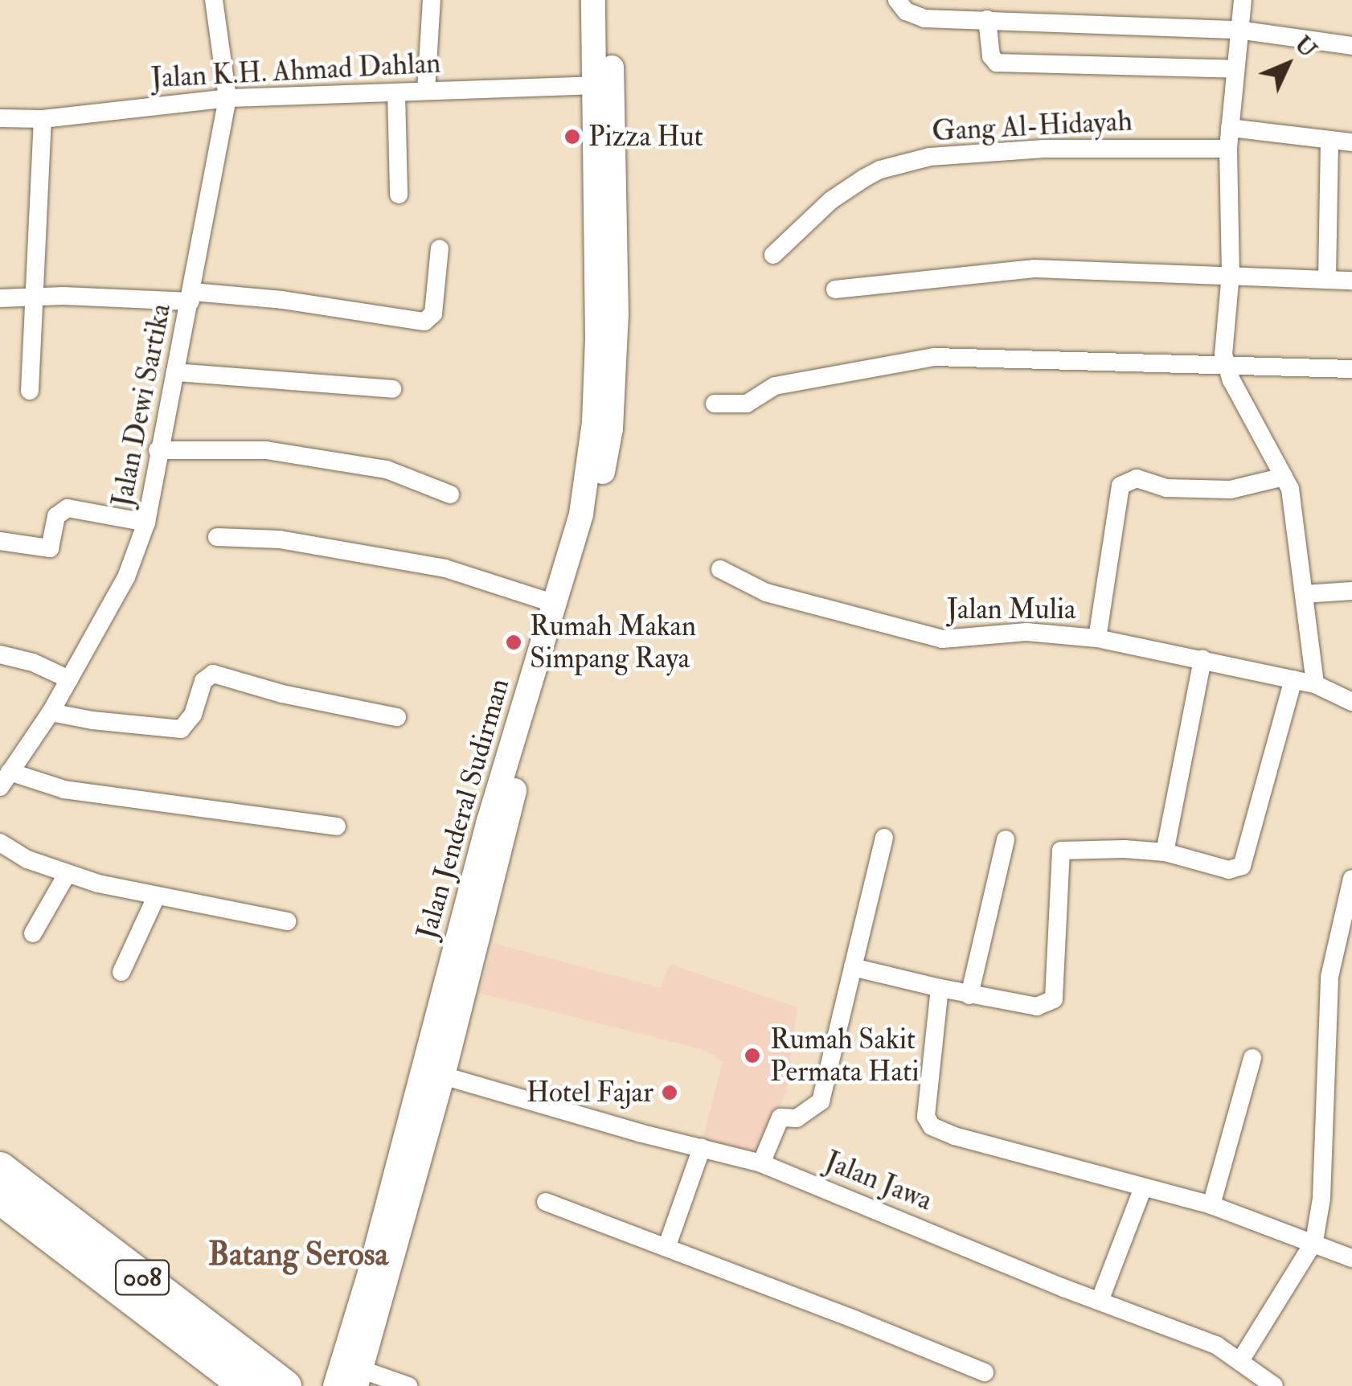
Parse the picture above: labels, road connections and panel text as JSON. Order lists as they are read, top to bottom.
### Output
{
  "streets": {
    "highway": ["008"],
    "street": [
      "Jalan K.H. Ahmad Dahlan",
      "Gang Al-Hidayah",
      "Jalan Dewi Sartika",
      "Jalan Mulia",
      "Jalan Jenderal Sudirman",
      "Jalan Jawa"
    ]
  },
  "crossings": [
    ["Jalan K.H. Ahmad Dahlan", "Jalan Dewi Sartika"],
    ["Jalan K.H. Ahmad Dahlan", "Jalan Jenderal Sudirman"],
    ["Jalan Jenderal Sudirman", "Jalan Jawa"]
  ],
  "districts": ["Batang Serosa"],
  "places": [
    "Pizza Hut",
    "Rumah Makan Simpang Raya",
    "Rumah Sakit Permata Hati",
    "Hotel Fajar"
  ],
  "north": "top right"
}
